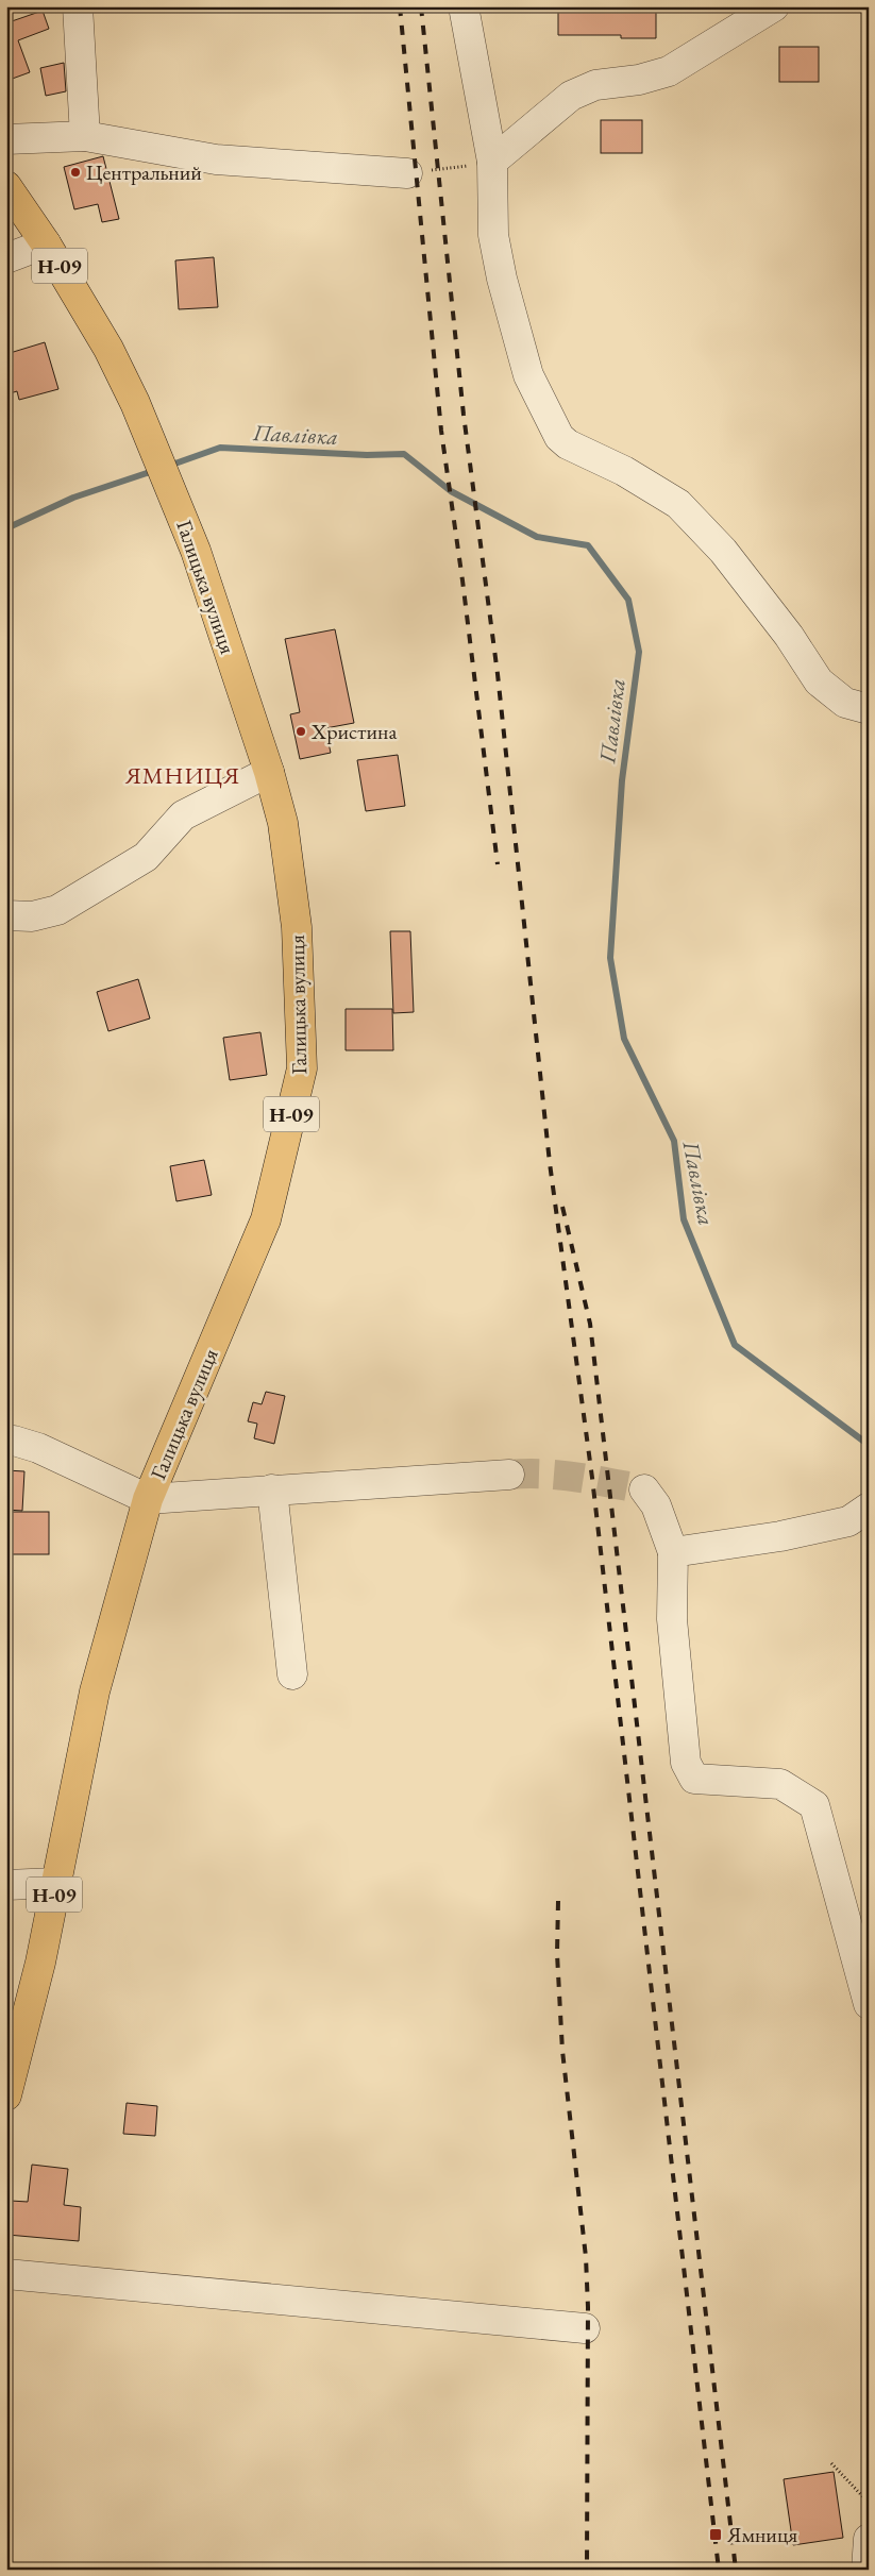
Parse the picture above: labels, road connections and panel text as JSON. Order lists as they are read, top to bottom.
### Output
{
  "streets": {
    "main road": ["Н-09", "Галицька вулиця"]
  },
  "districts": ["ЯМНИЦЯ"],
  "water": ["Павлівка"],
  "places": {
    "other": ["Центральний", "Христина"],
    "transit": ["Ямниця"]
  }
}
